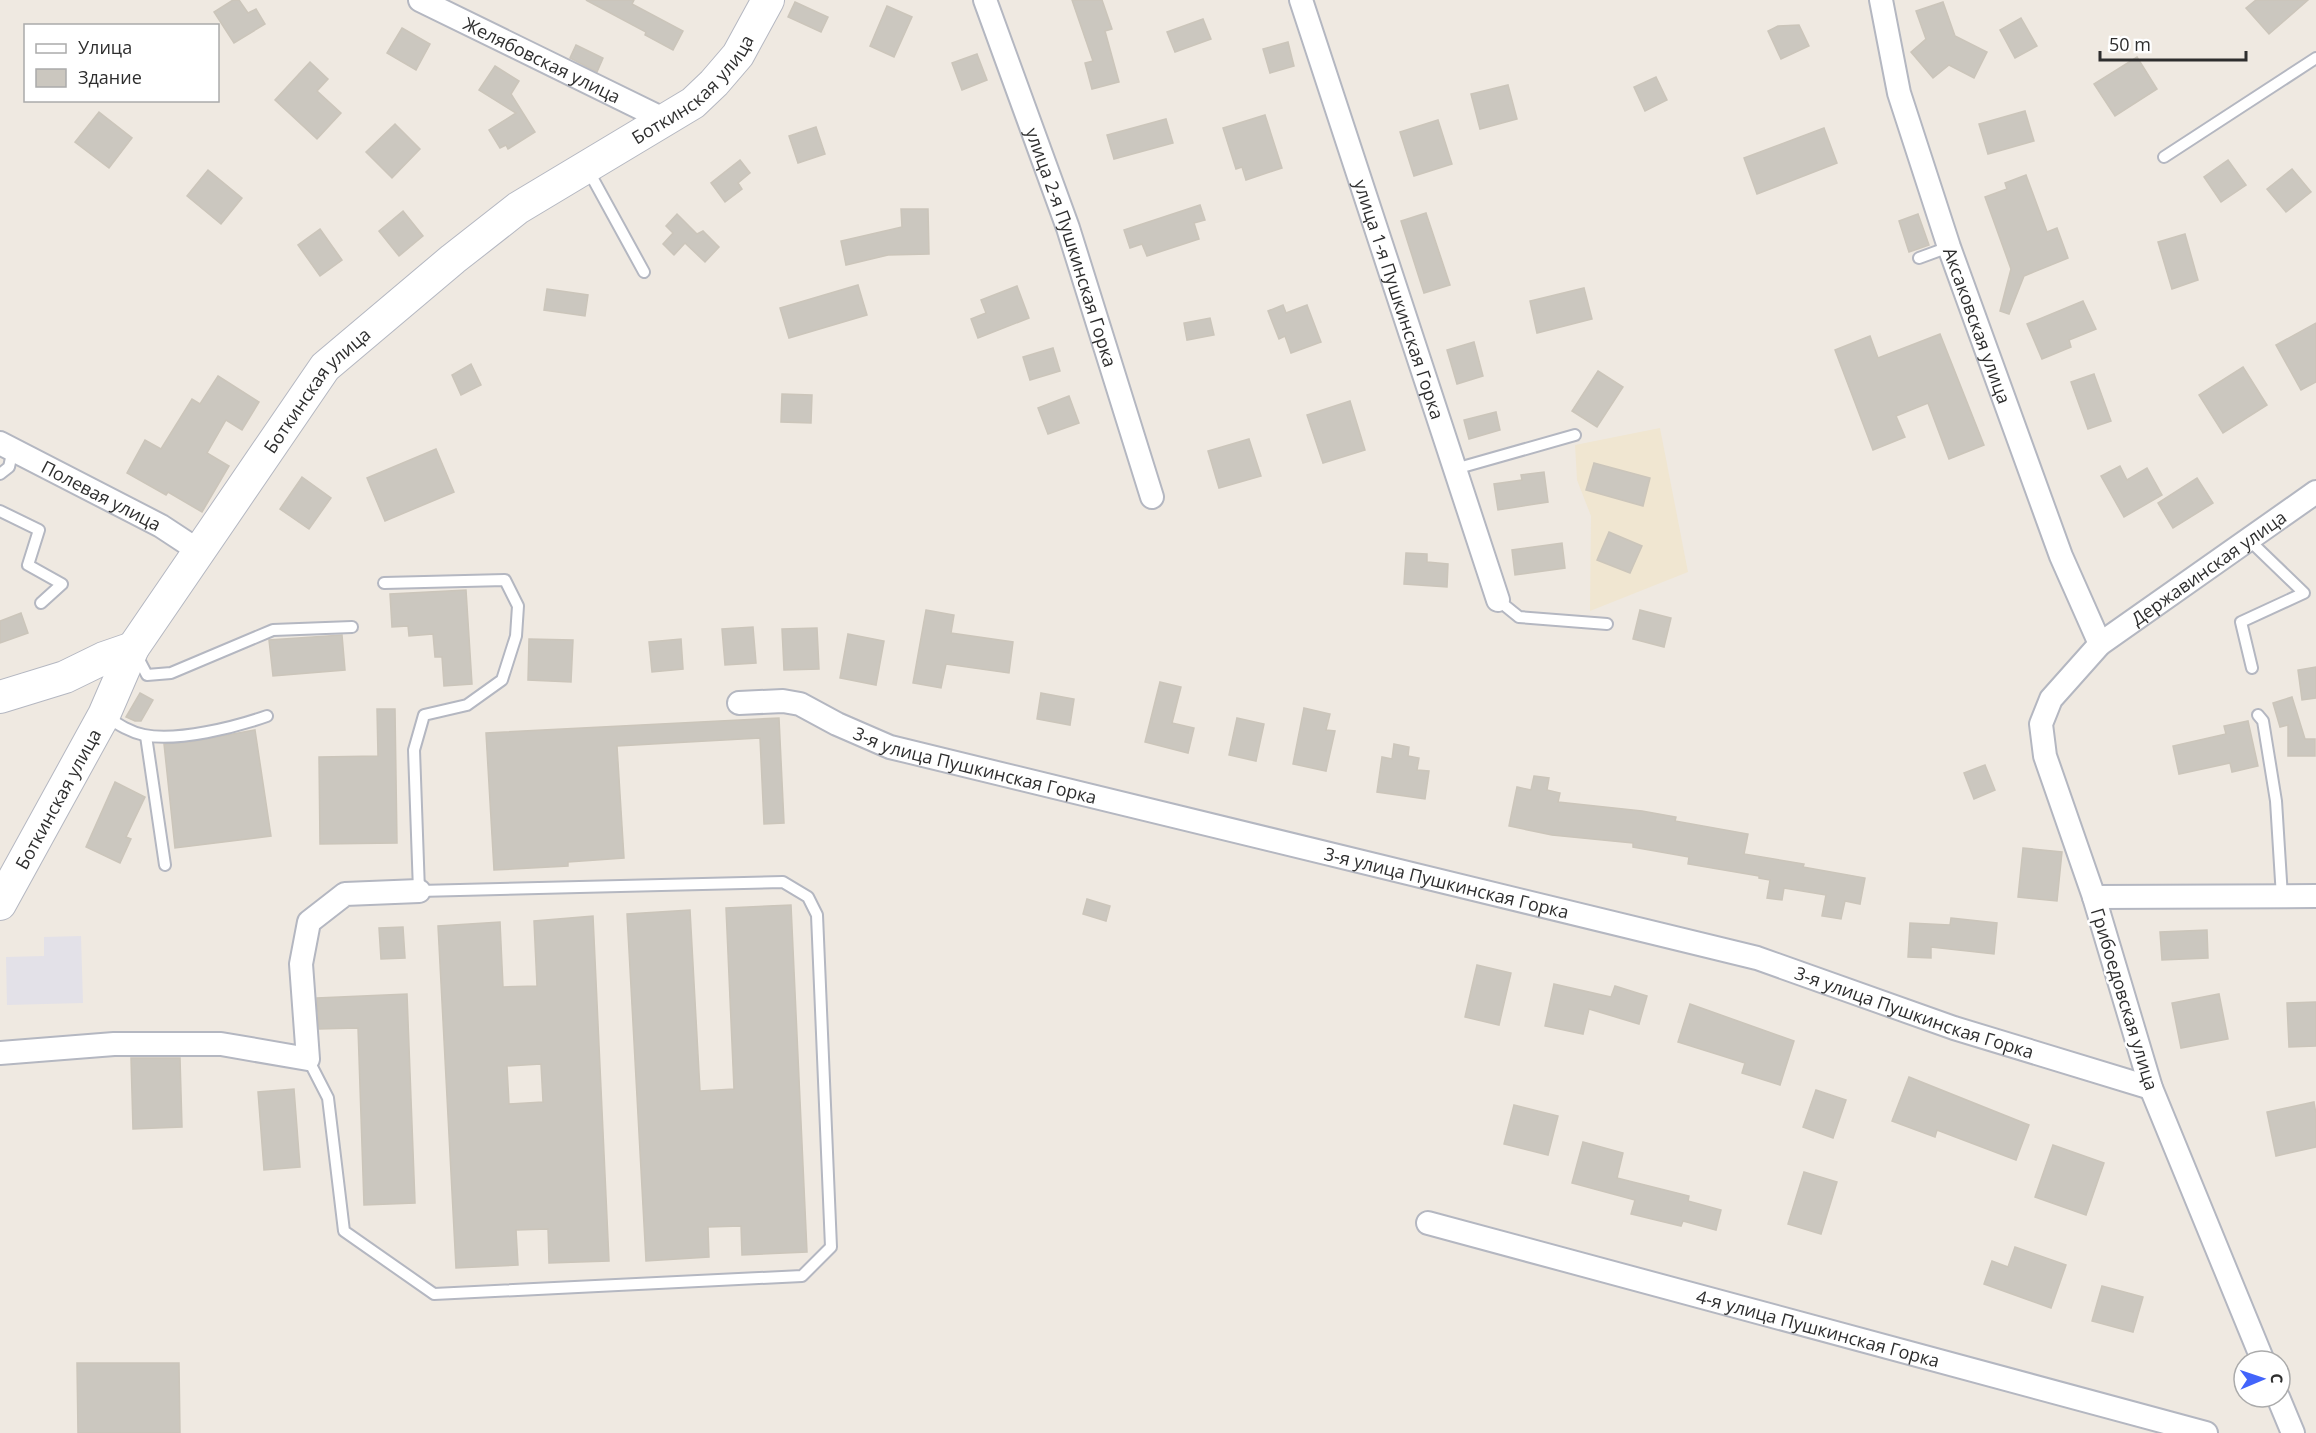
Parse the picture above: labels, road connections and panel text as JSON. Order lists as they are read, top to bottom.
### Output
{
  "streets": {
    "street": [
      "Желябовская улица",
      "Боткинская улица",
      "улица 2-я Пушкинская Горка",
      "улица 1-я Пушкинская Горка",
      "Аксаковская улица",
      "Полевая улица",
      "Державинская улица",
      "3-я улица Пушкинская Горка",
      "Грибоедовская улица",
      "4-я улица Пушкинская Горка"
    ]
  },
  "crossings": [
    ["Желябовская улица", "Боткинская улица"],
    ["Боткинская улица", "Полевая улица"],
    ["Аксаковская улица", "Державинская улица"],
    ["Аксаковская улица", "Грибоедовская улица"],
    ["Державинская улица", "Грибоедовская улица"],
    ["3-я улица Пушкинская Горка", "Грибоедовская улица"]
  ],
  "legend": ["Улица", "Здание"],
  "scale_bar": "50 m",
  "north": "right"
}
